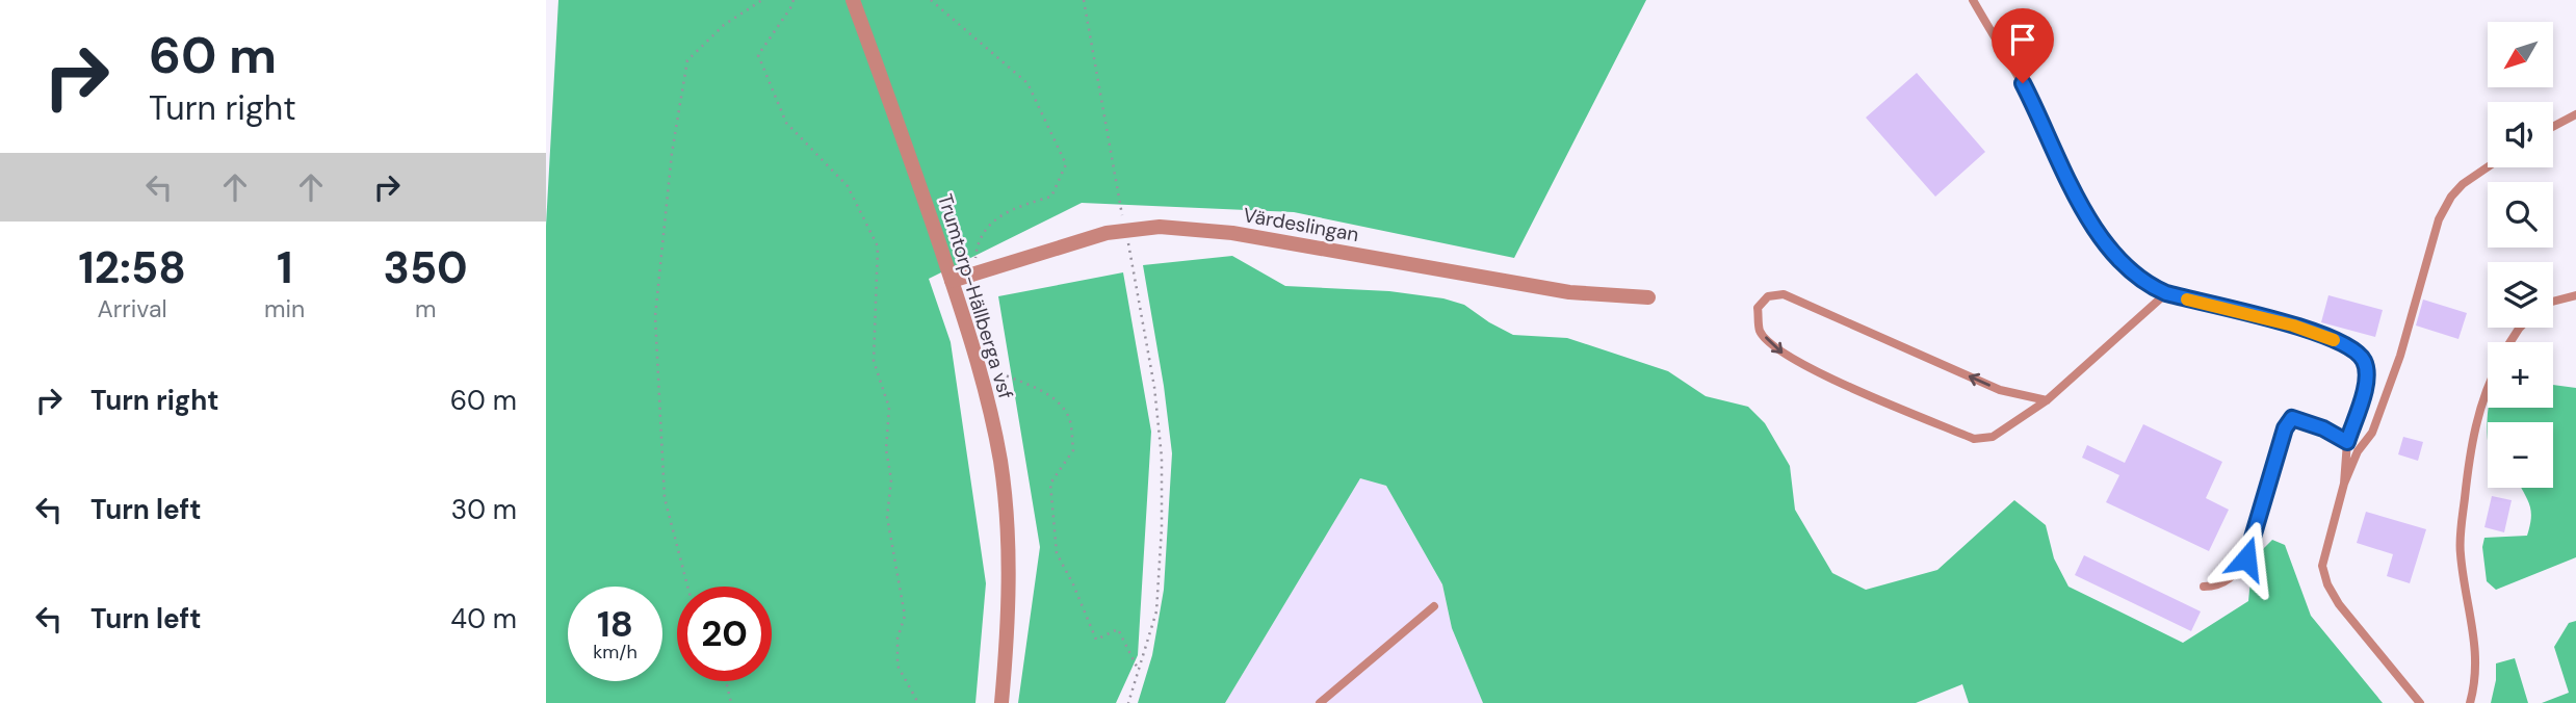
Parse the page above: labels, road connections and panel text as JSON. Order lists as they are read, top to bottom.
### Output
{
  "streets": {
    "street": ["Värdeslingan", "Trumtorp-Hällberga vsf"]
  },
  "crossings": [
    ["Värdeslingan", "Trumtorp-Hällberga vsf"]
  ],
  "north": "bottom left",
  "page": {
    "turn": ["60 m", "Turn right"],
    "map_buttons": ["+", "−"],
    "eta": [
      "12:58",
      "Arrival",
      "1",
      "min",
      "350",
      "m"
    ],
    "list": [
      {
        "name": "Turn right",
        "value": "60 m"
      },
      {
        "name": "Turn left",
        "value": "30 m"
      },
      {
        "name": "Turn left",
        "value": "40 m"
      }
    ],
    "speed": "18 km/h",
    "limit": "20"
  }
}
